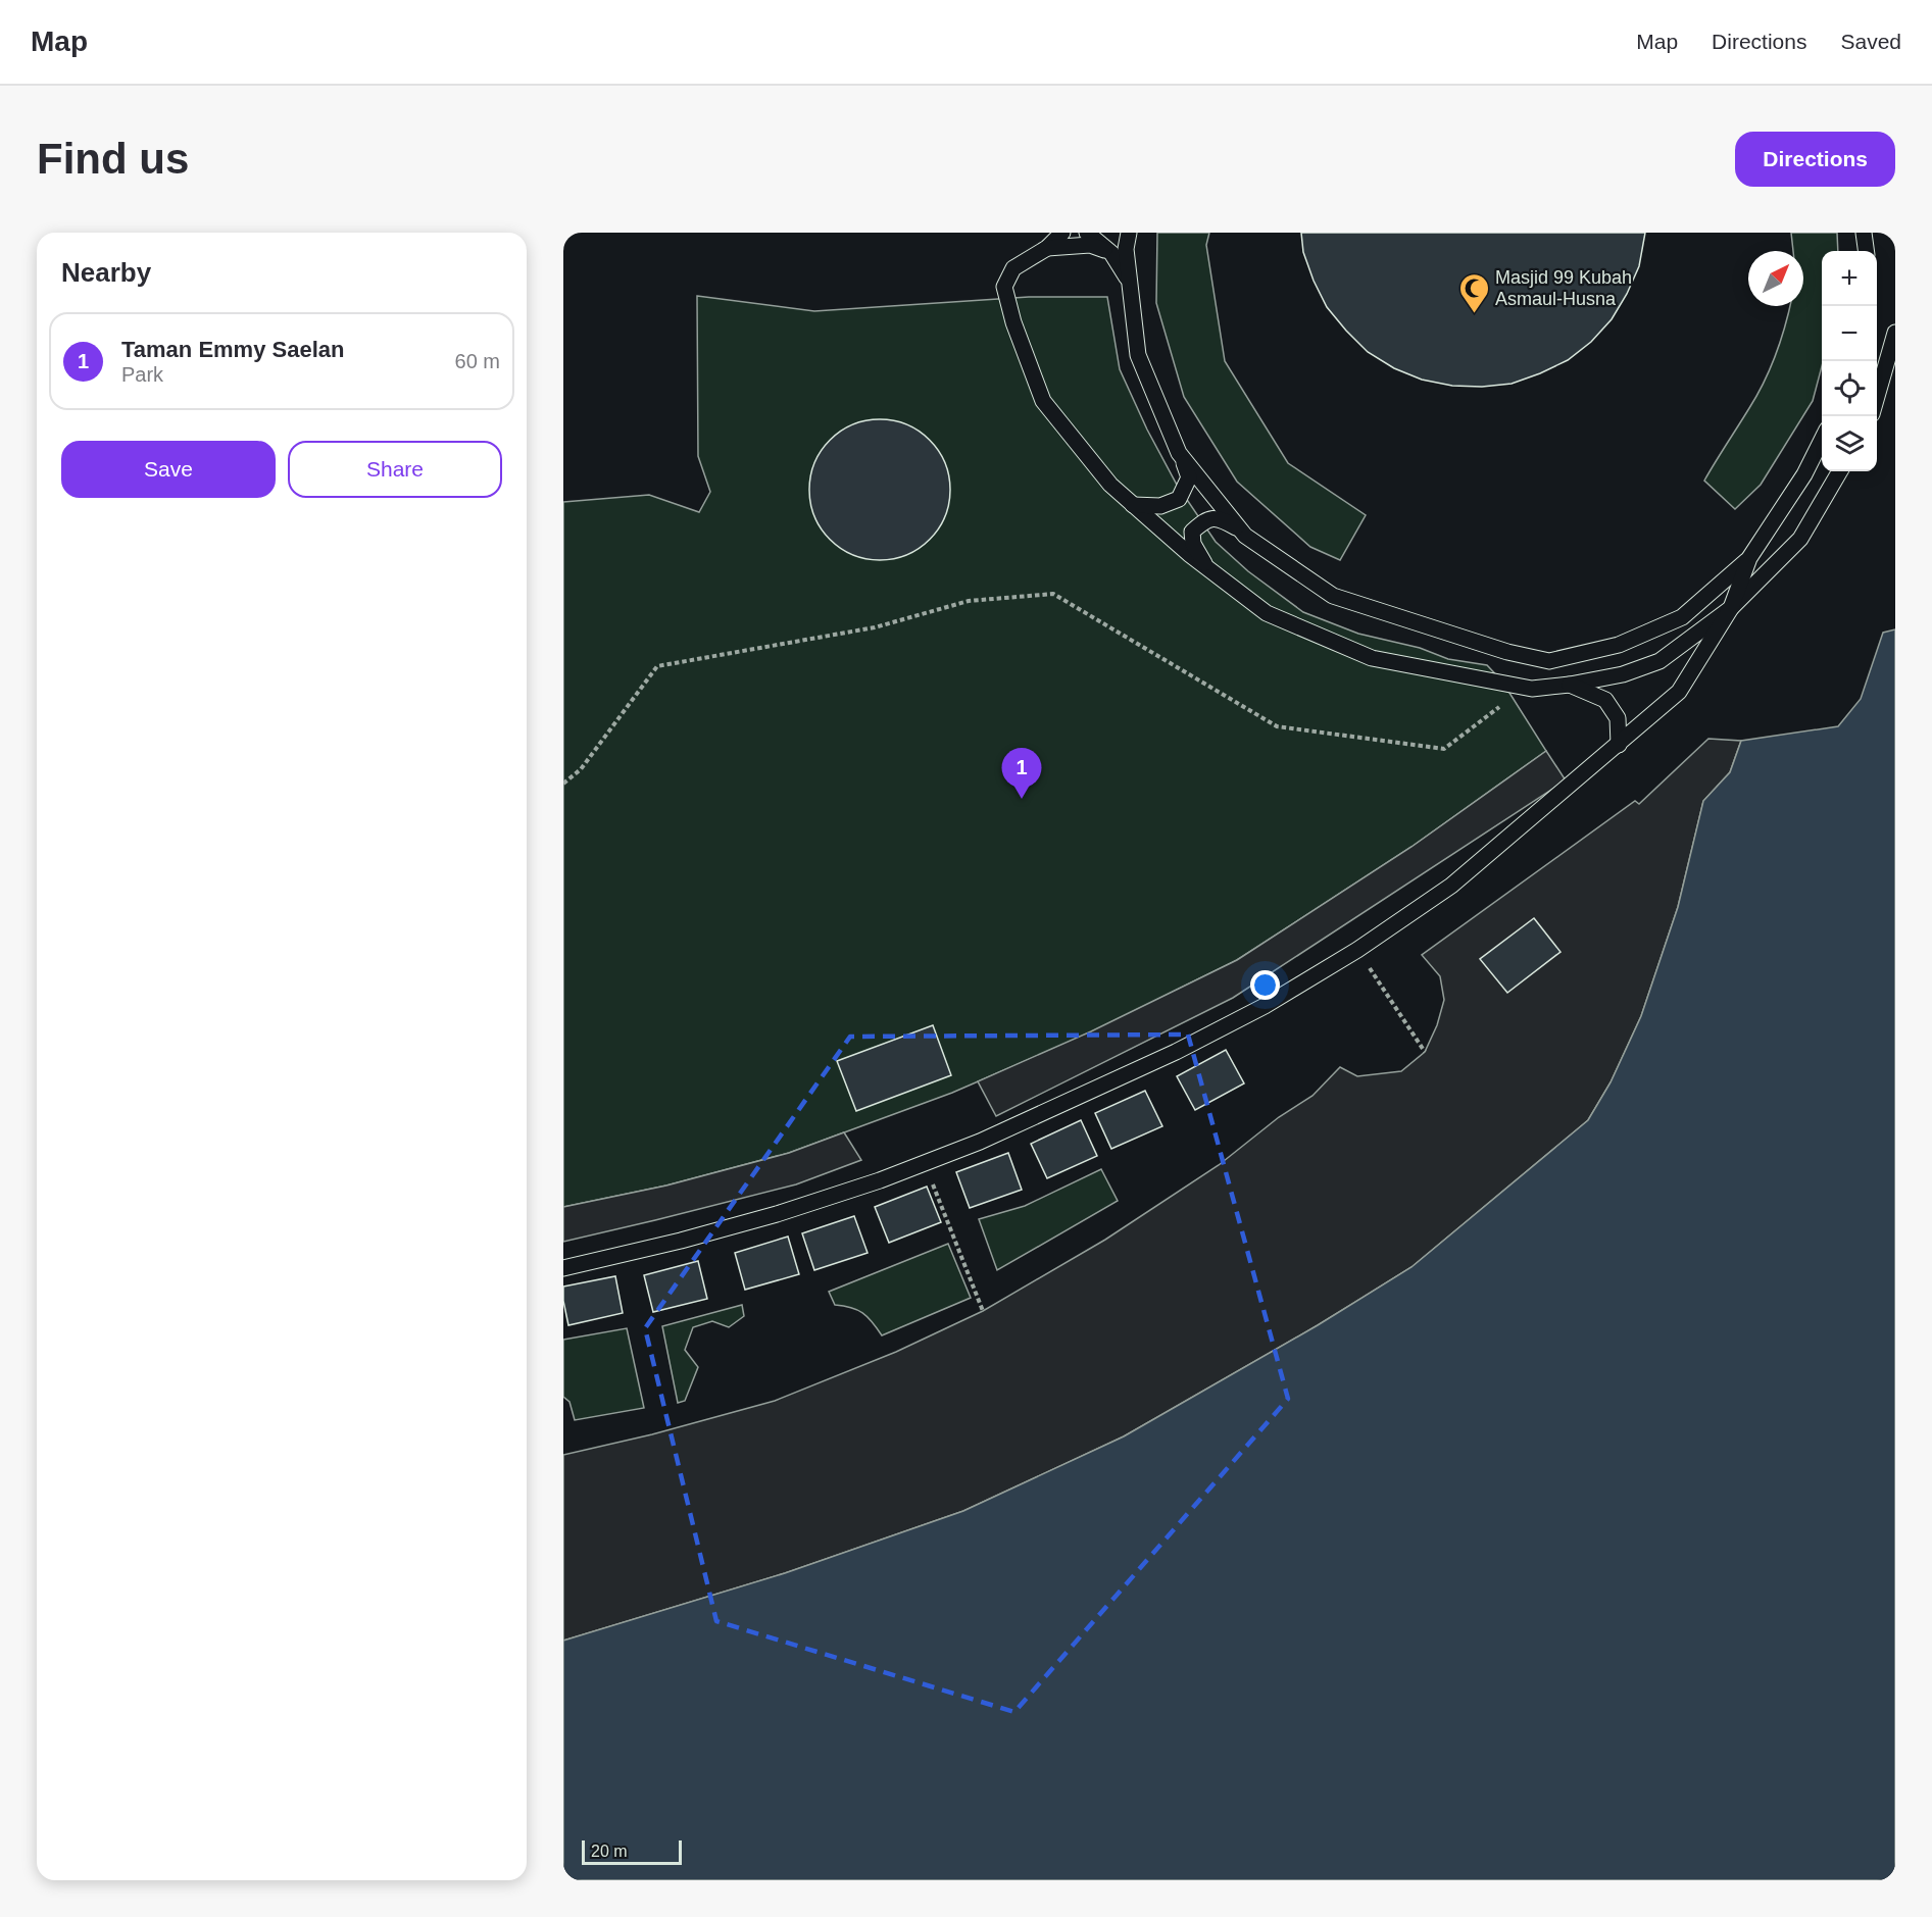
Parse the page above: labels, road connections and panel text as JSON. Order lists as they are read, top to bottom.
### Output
{
  "places": {
    "mosque": ["Masjid 99 Kubah Asmaul-Husna"]
  },
  "scale_bar": "20 m",
  "north": "top right",
  "page": {
    "header": "Map",
    "nav": ["Map", "Directions", "Saved"],
    "buttons": [
      "Directions",
      ["Save", "Share"]
    ],
    "title": "Find us",
    "heading": "Nearby",
    "map_buttons": ["+", "−"],
    "list": [
      {
        "mark": "1",
        "name": "Taman Emmy Saelan",
        "note": "Park",
        "value": "60 m"
      }
    ],
    "pins": "1",
    "scale": "20 m"
  }
}
